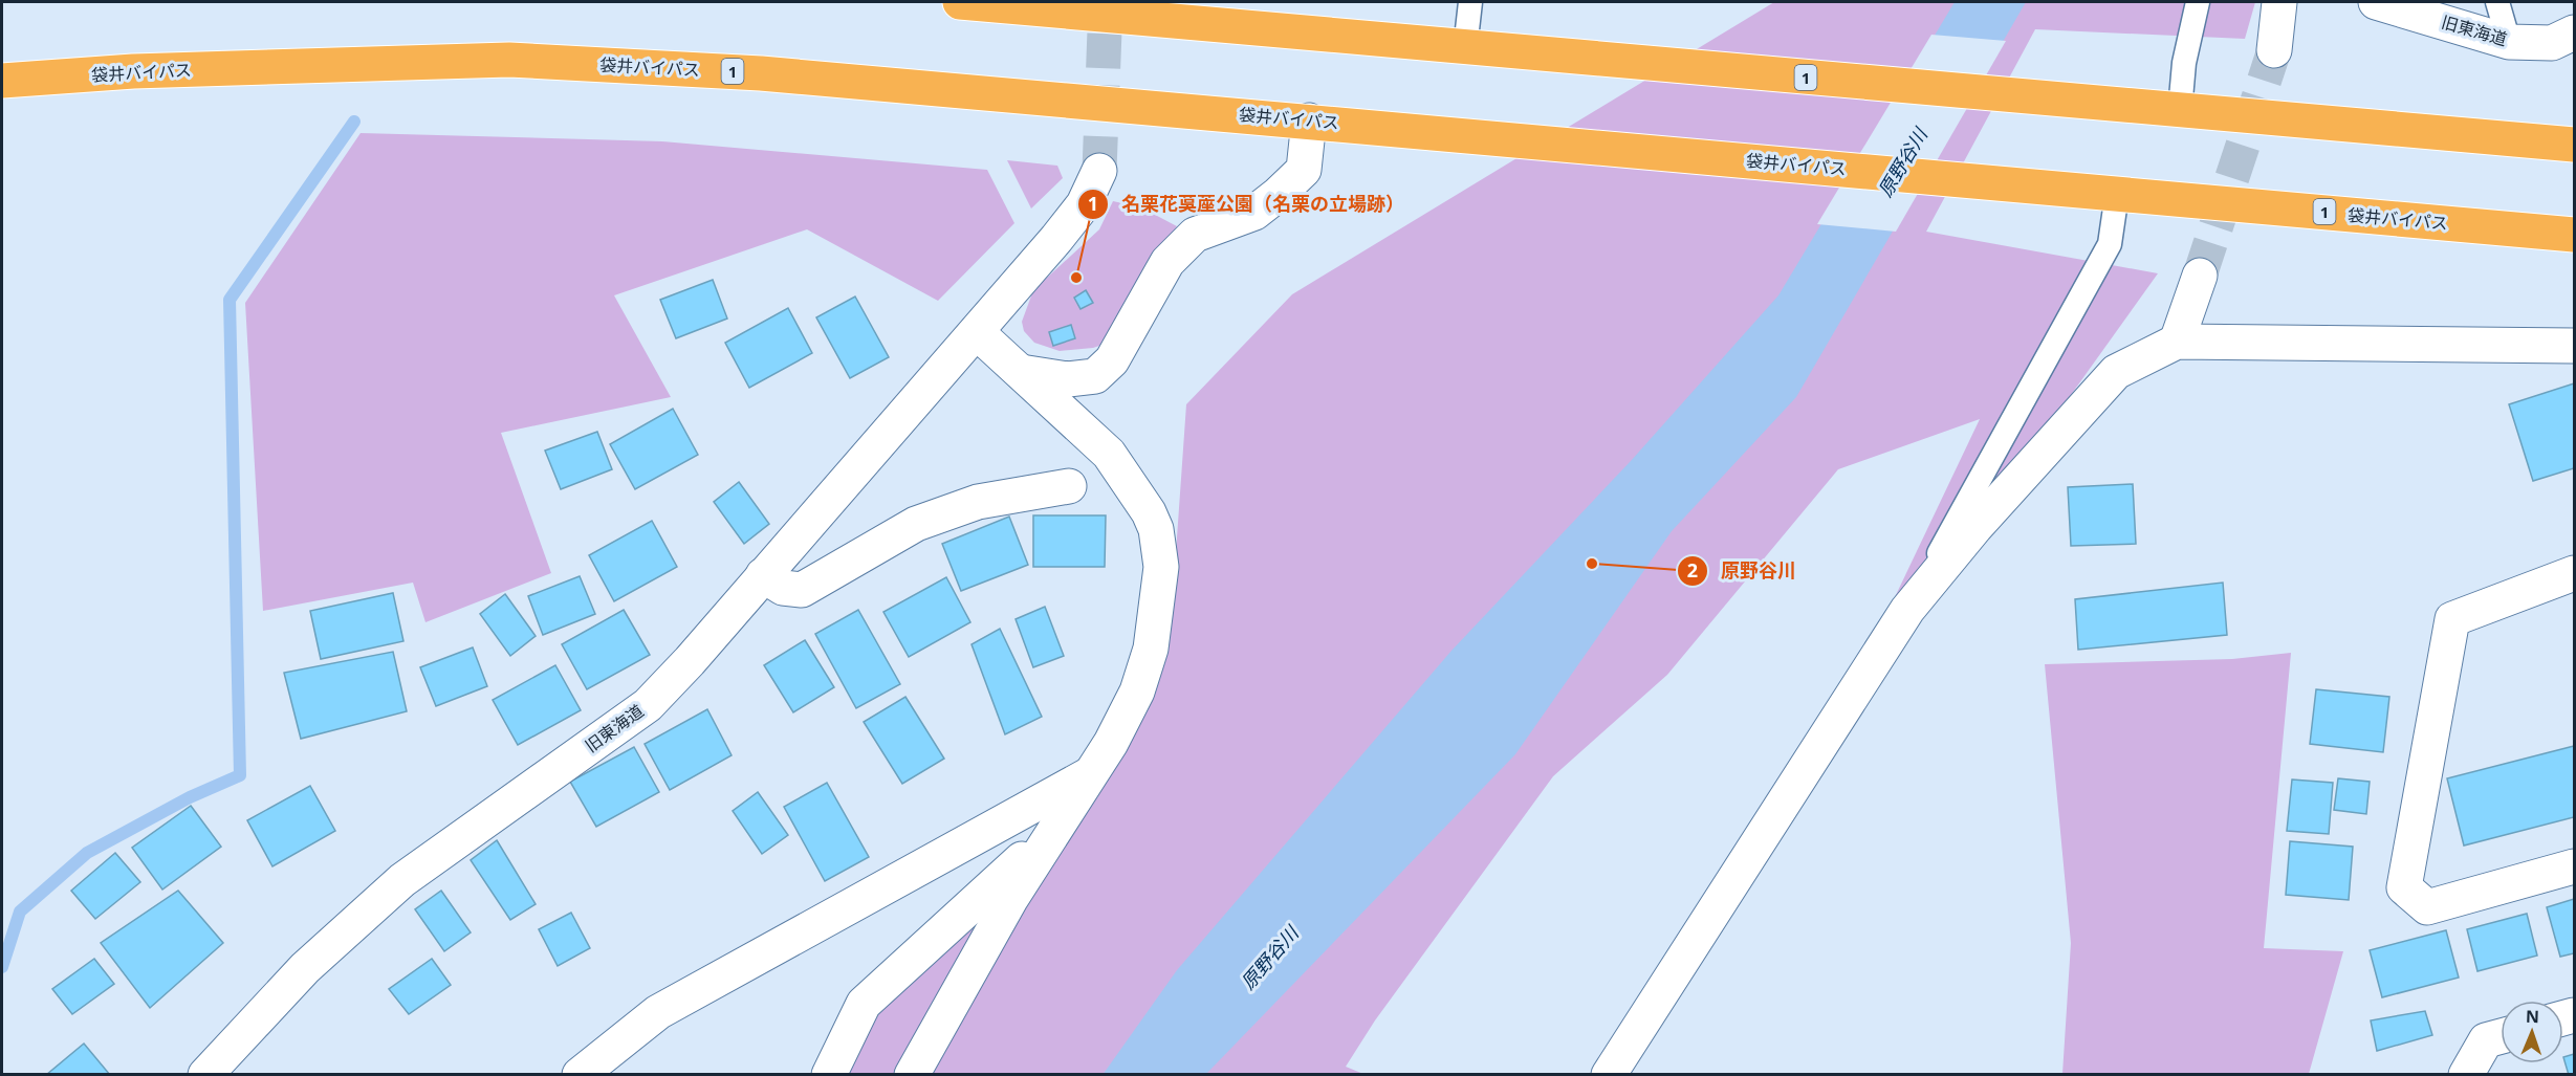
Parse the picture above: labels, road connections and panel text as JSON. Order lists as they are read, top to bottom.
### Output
{
  "streets": {
    "highway": ["袋井バイパス", "1"],
    "street": ["旧東海道"]
  },
  "water": ["原野谷川"],
  "places": ["名栗花茣蓙公園（名栗の立場跡）", "原野谷川"],
  "north": "top"
}
